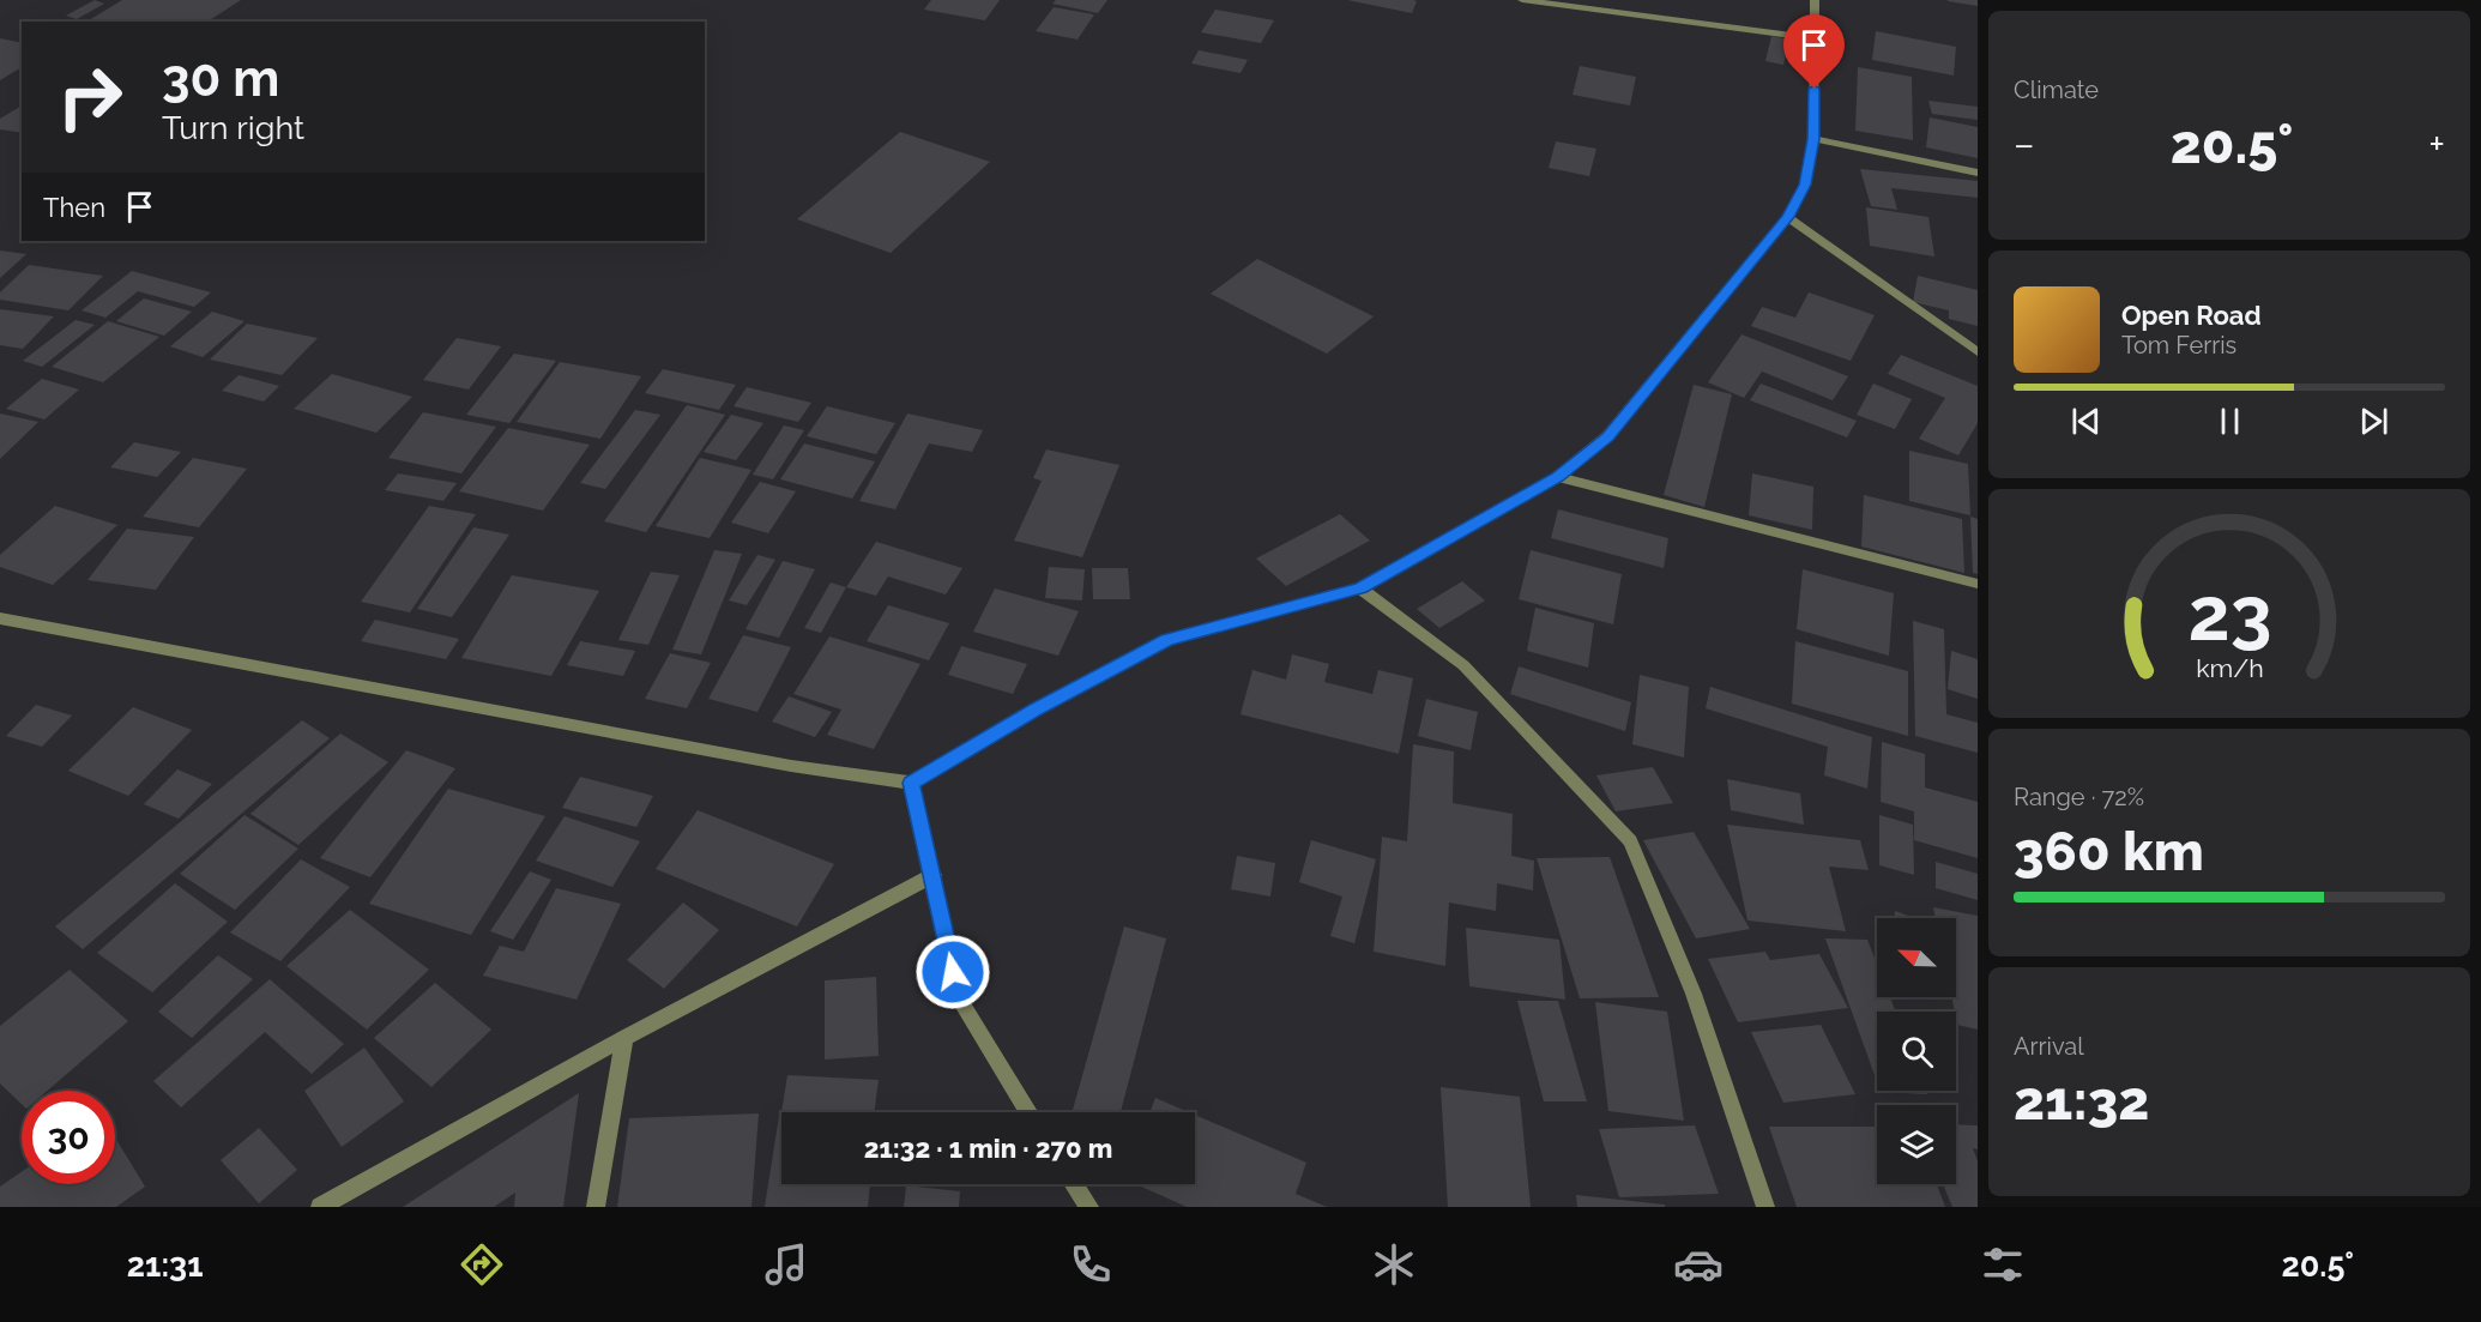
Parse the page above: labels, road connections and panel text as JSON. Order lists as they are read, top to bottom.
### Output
{
  "north": "top left",
  "page": {
    "tile": [
      "Climate",
      ["Range · 72%", "360 km"],
      ["Arrival", "21:32"]
    ],
    "turn": ["30 m", "Turn right"],
    "heat": ["−", "20.5°", "+"],
    "then": "Then",
    "song": ["Open Road", "Tom Ferris"],
    "limit": "30",
    "trip": "21:32 · 1 min · 270 m",
    "tabs": ["21:31", "20.5°"],
    "gauge": ["23", "km/h"]
  }
}
